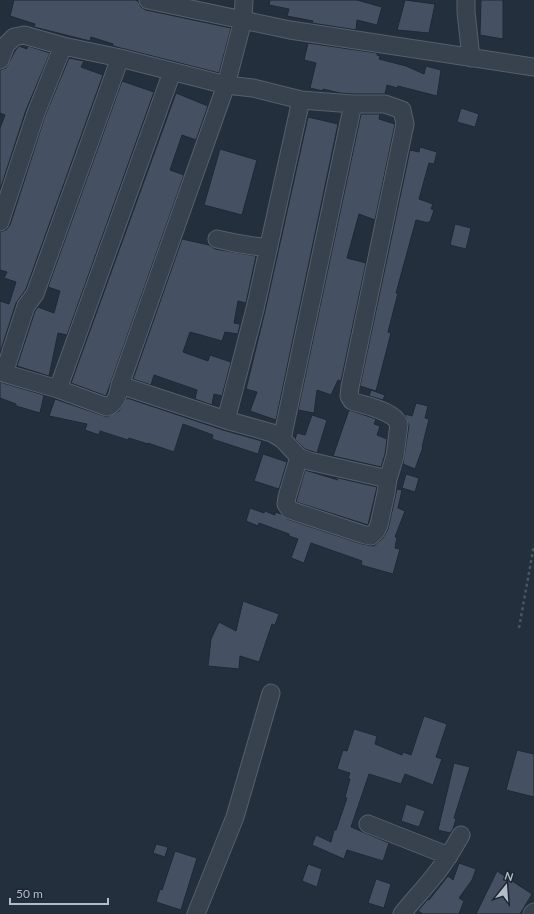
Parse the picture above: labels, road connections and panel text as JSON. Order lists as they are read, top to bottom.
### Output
{
  "scale_bar": "50 m",
  "north": "top"
}
